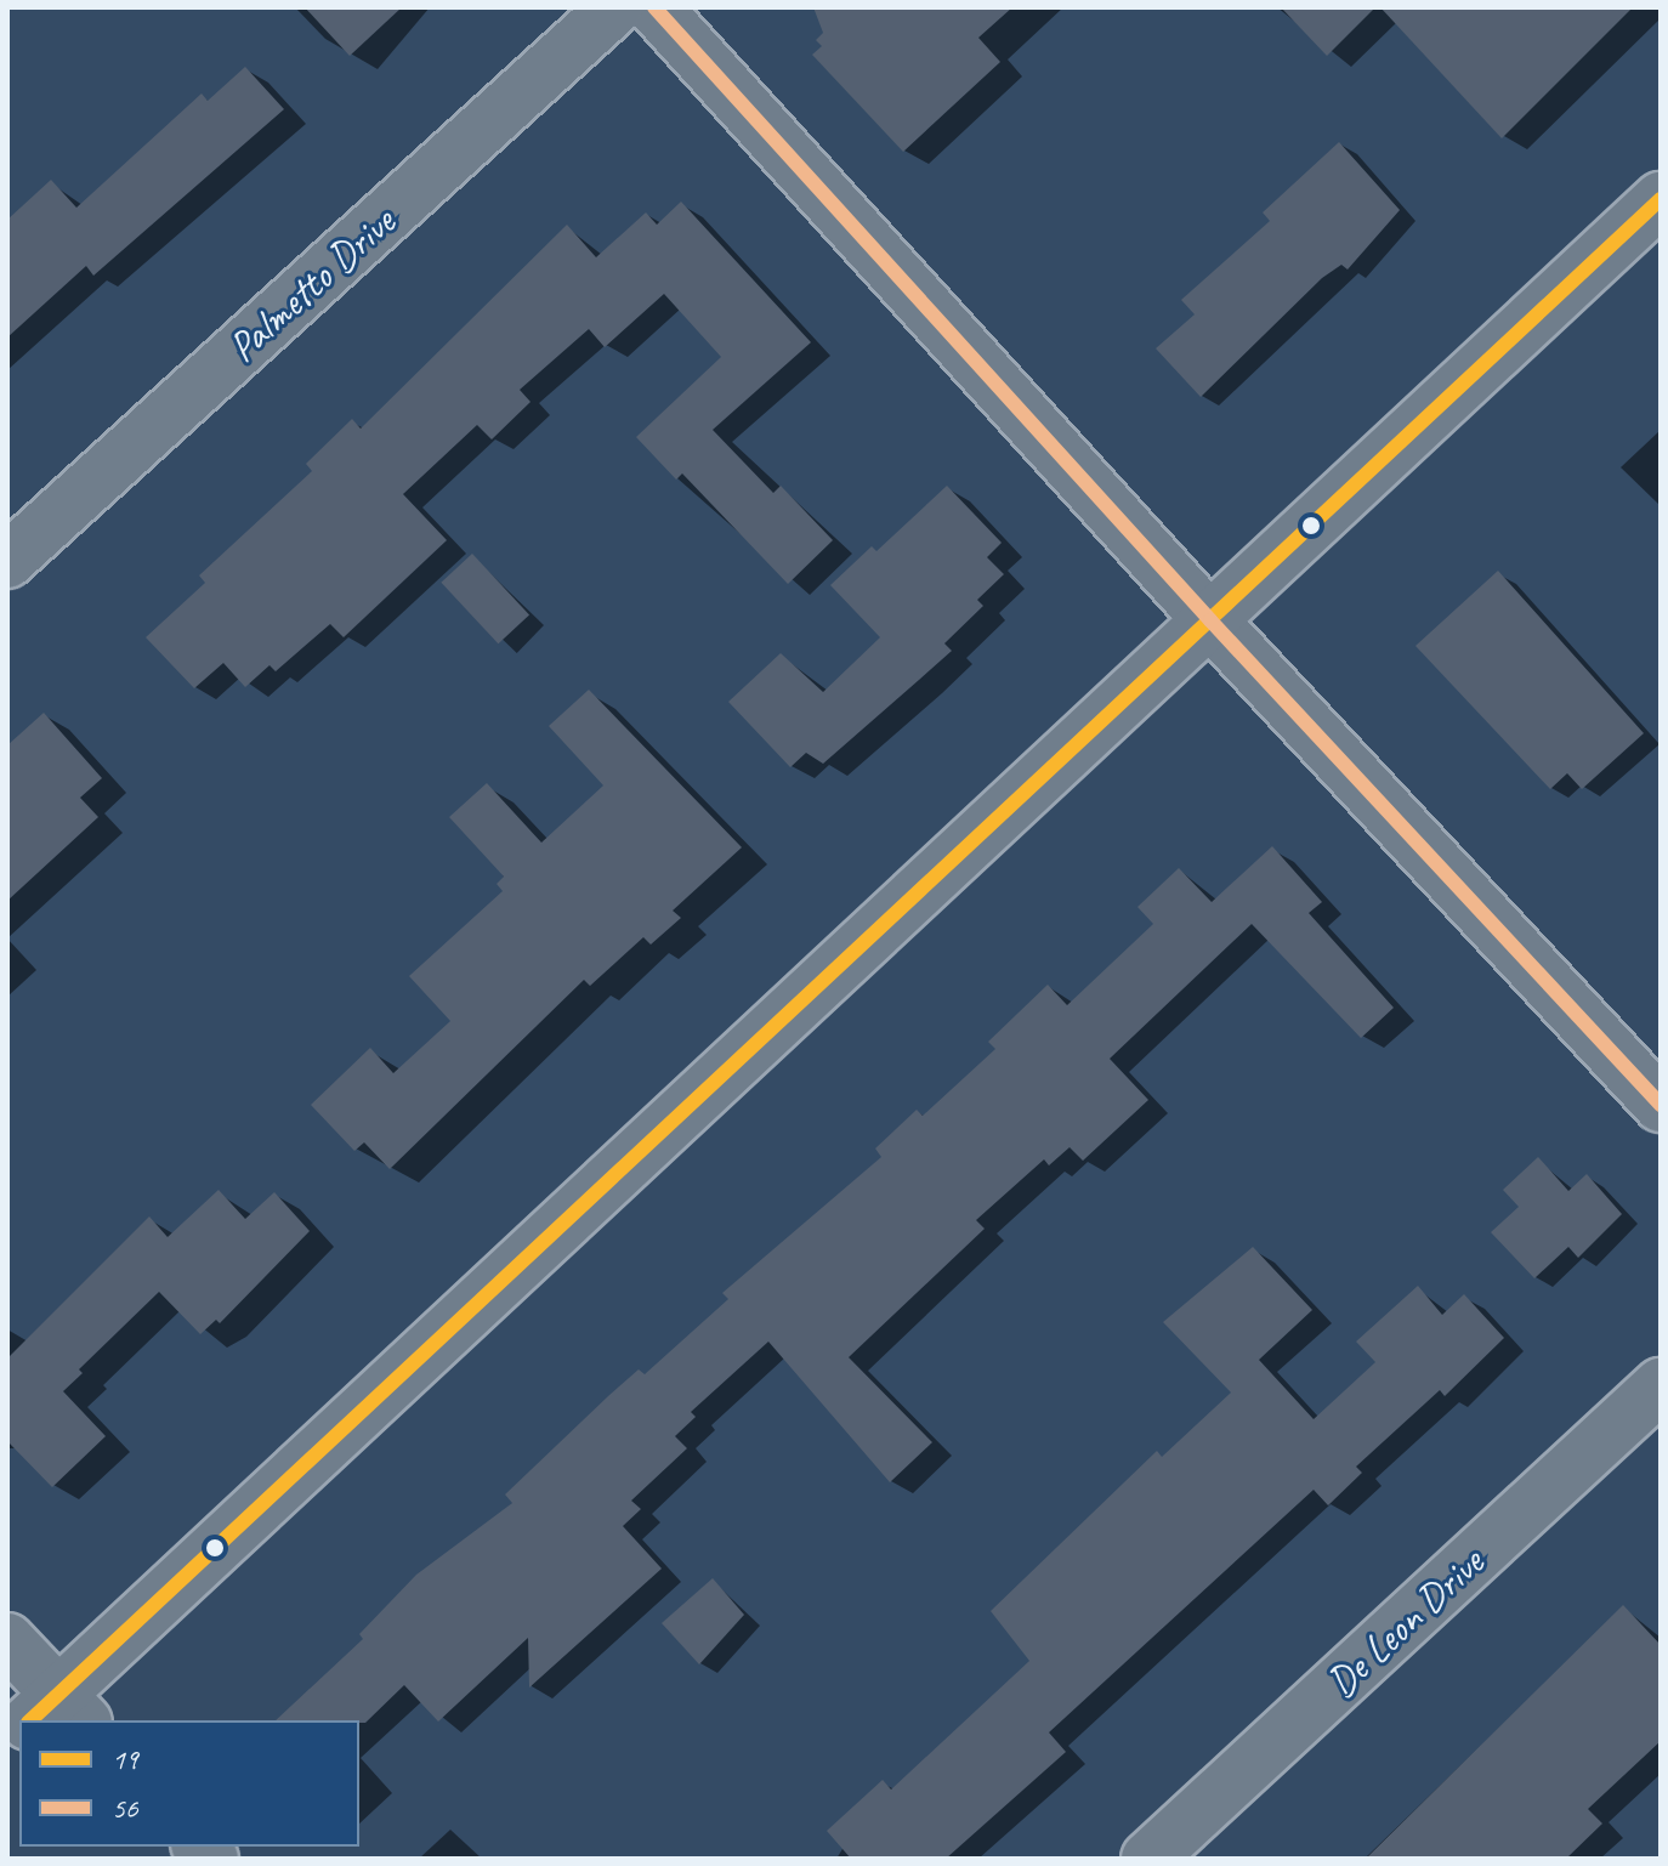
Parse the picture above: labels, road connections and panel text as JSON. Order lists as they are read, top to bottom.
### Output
{
  "streets": {
    "street": ["Palmetto Drive", "De Leon Drive"]
  },
  "lines": ["transit line 56", "transit line 19"],
  "legend": ["19", "56"]
}
